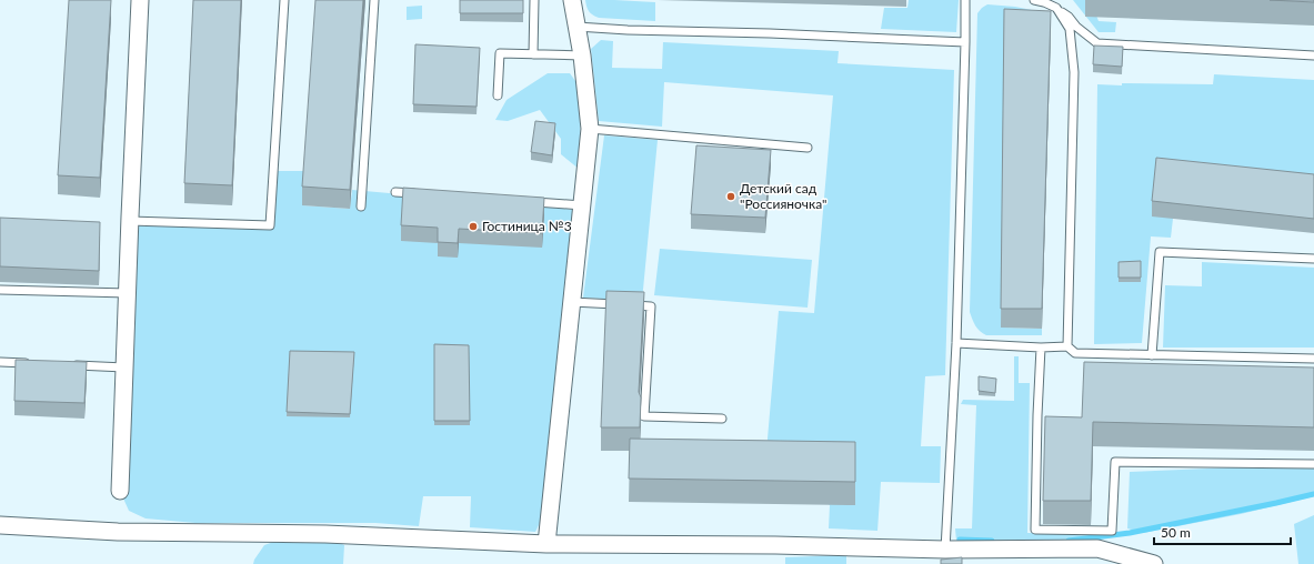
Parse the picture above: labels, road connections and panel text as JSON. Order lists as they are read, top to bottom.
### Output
{
  "places": ["Детский сад \"Россияночка\"", "Гостиница №3"],
  "scale_bar": "50 m"
}
